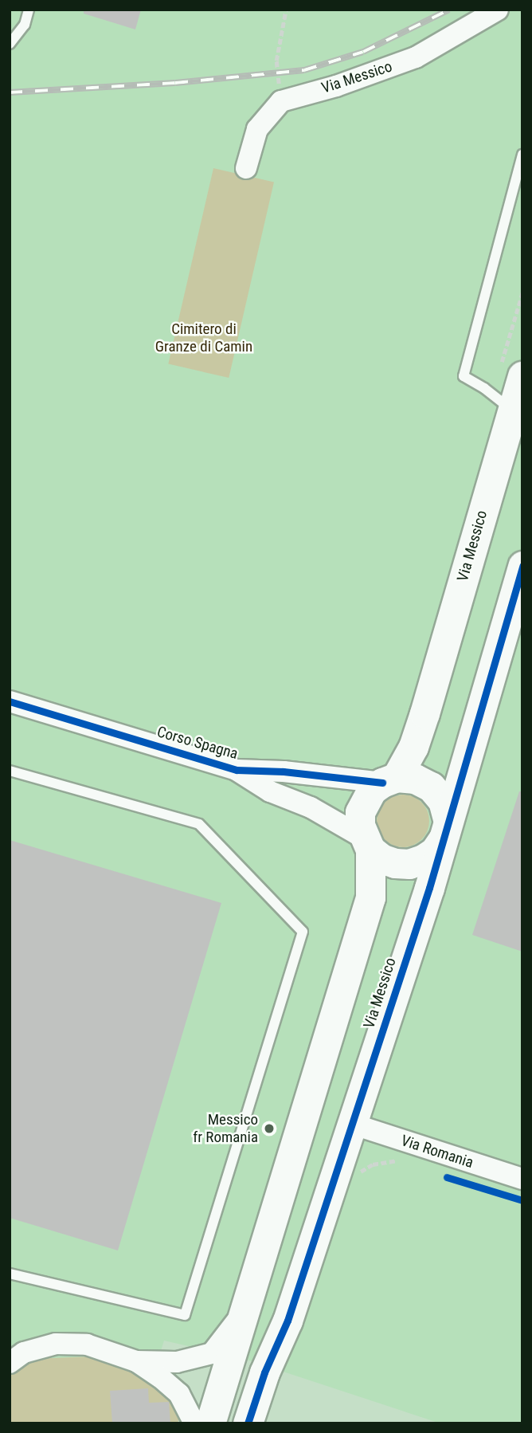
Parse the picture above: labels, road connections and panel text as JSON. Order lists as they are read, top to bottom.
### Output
{
  "streets": {
    "street": ["Via Messico", "Corso Spagna", "Via Romania"]
  },
  "crossings": [
    ["Via Messico", "Corso Spagna"],
    ["Via Messico", "Via Romania"]
  ],
  "parks": ["Cimitero di Granze di Camin"],
  "places": ["Messico fr Romania"]
}
